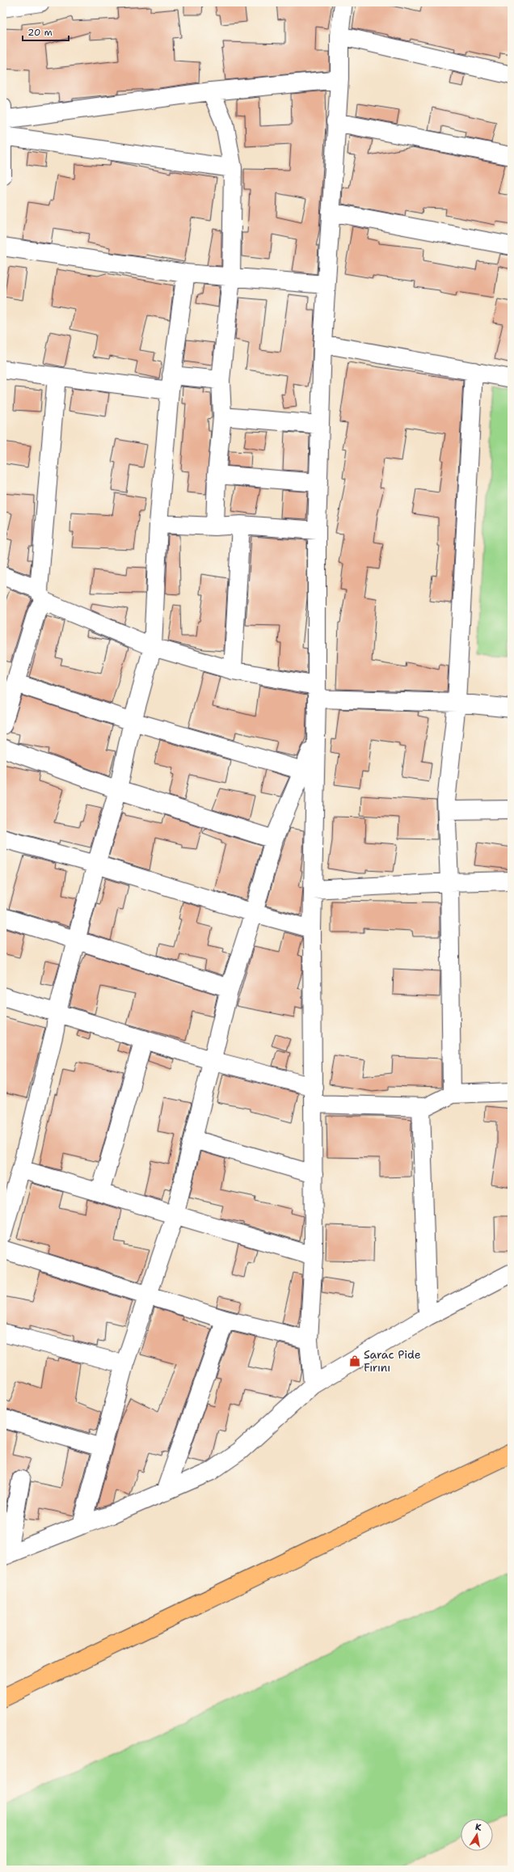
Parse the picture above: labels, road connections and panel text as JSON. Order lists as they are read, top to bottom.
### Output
{
  "places": {
    "shop": ["Sarac Pide Fırını"]
  },
  "scale_bar": "20 m",
  "north": "top"
}
